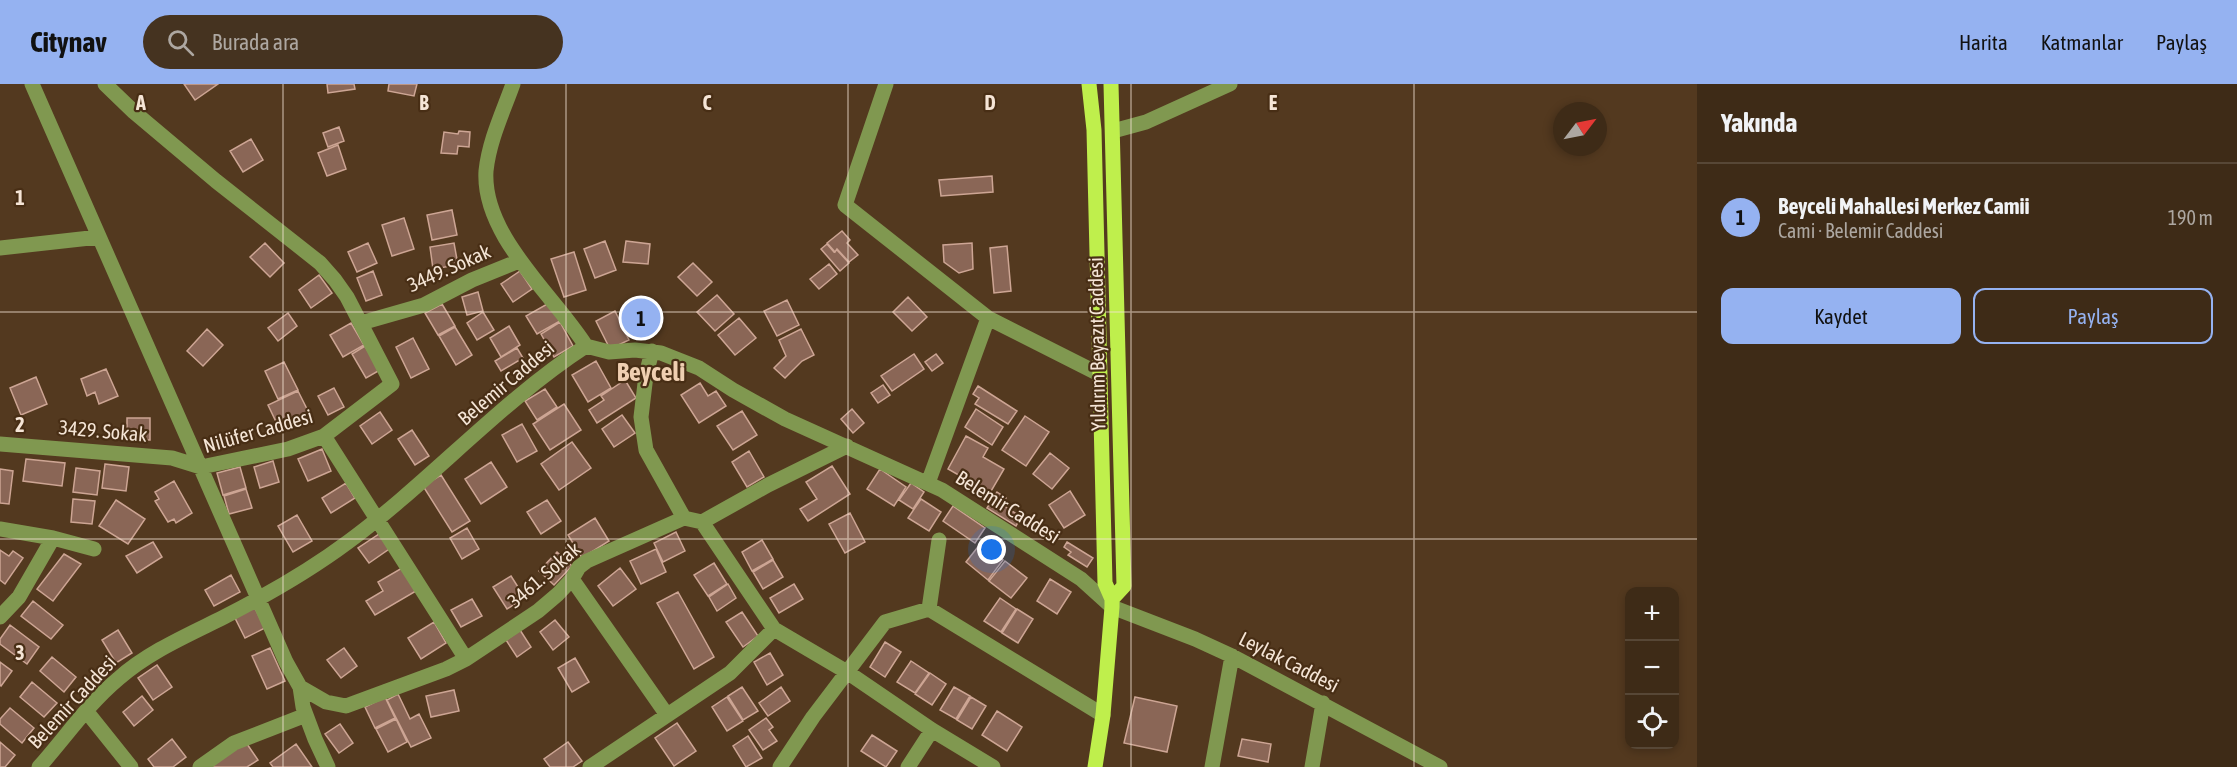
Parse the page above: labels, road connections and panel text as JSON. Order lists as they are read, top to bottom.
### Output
{
  "streets": {
    "main road": ["Yıldırım Beyazıt Caddesi"],
    "street": [
      "3449. Sokak",
      "Belemir Caddesi",
      "3429. Sokak",
      "Nilüfer Caddesi",
      "3461. Sokak",
      "Leylak Caddesi"
    ]
  },
  "crossings": [
    ["3449. Sokak", "Belemir Caddesi"],
    ["3449. Sokak", "Nilüfer Caddesi"],
    ["Yıldırım Beyazıt Caddesi", "Belemir Caddesi"],
    ["Yıldırım Beyazıt Caddesi", "Leylak Caddesi"],
    ["Belemir Caddesi", "Nilüfer Caddesi"],
    ["Belemir Caddesi", "Leylak Caddesi"],
    ["3429. Sokak", "Nilüfer Caddesi"],
    ["Nilüfer Caddesi", "3461. Sokak"]
  ],
  "districts": ["Beyceli"],
  "north": "top right",
  "page": {
    "header": "Citynav",
    "search": "Burada ara",
    "nav": ["Harita", "Katmanlar", "Paylaş"],
    "heading": "Yakında",
    "list": [
      {
        "mark": "1",
        "name": "Beyceli Mahallesi Merkez Camii",
        "note": "Cami · Belemir Caddesi",
        "value": "190 m"
      }
    ],
    "buttons": ["Kaydet", "Paylaş"],
    "pins": "1",
    "map_buttons": ["+", "−"]
  },
  "grid": {
    "columns": [
      "A",
      "B",
      "C",
      "D",
      "E"
    ],
    "rows": ["1", "2", "3"]
  }
}
